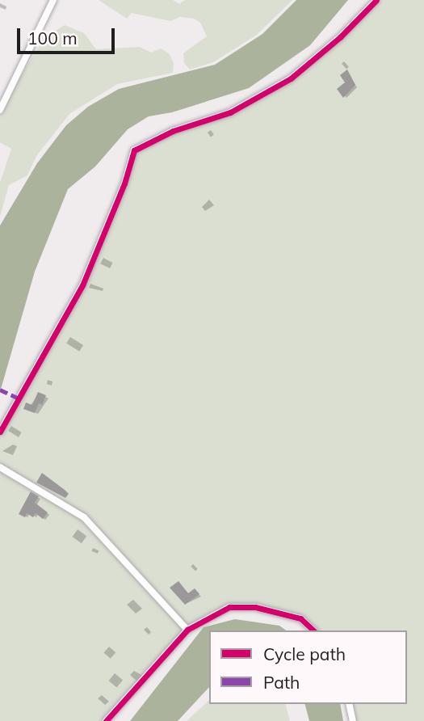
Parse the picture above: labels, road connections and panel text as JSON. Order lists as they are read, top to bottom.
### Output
{
  "legend": ["Cycle path", "Path"],
  "scale_bar": "100 m"
}
